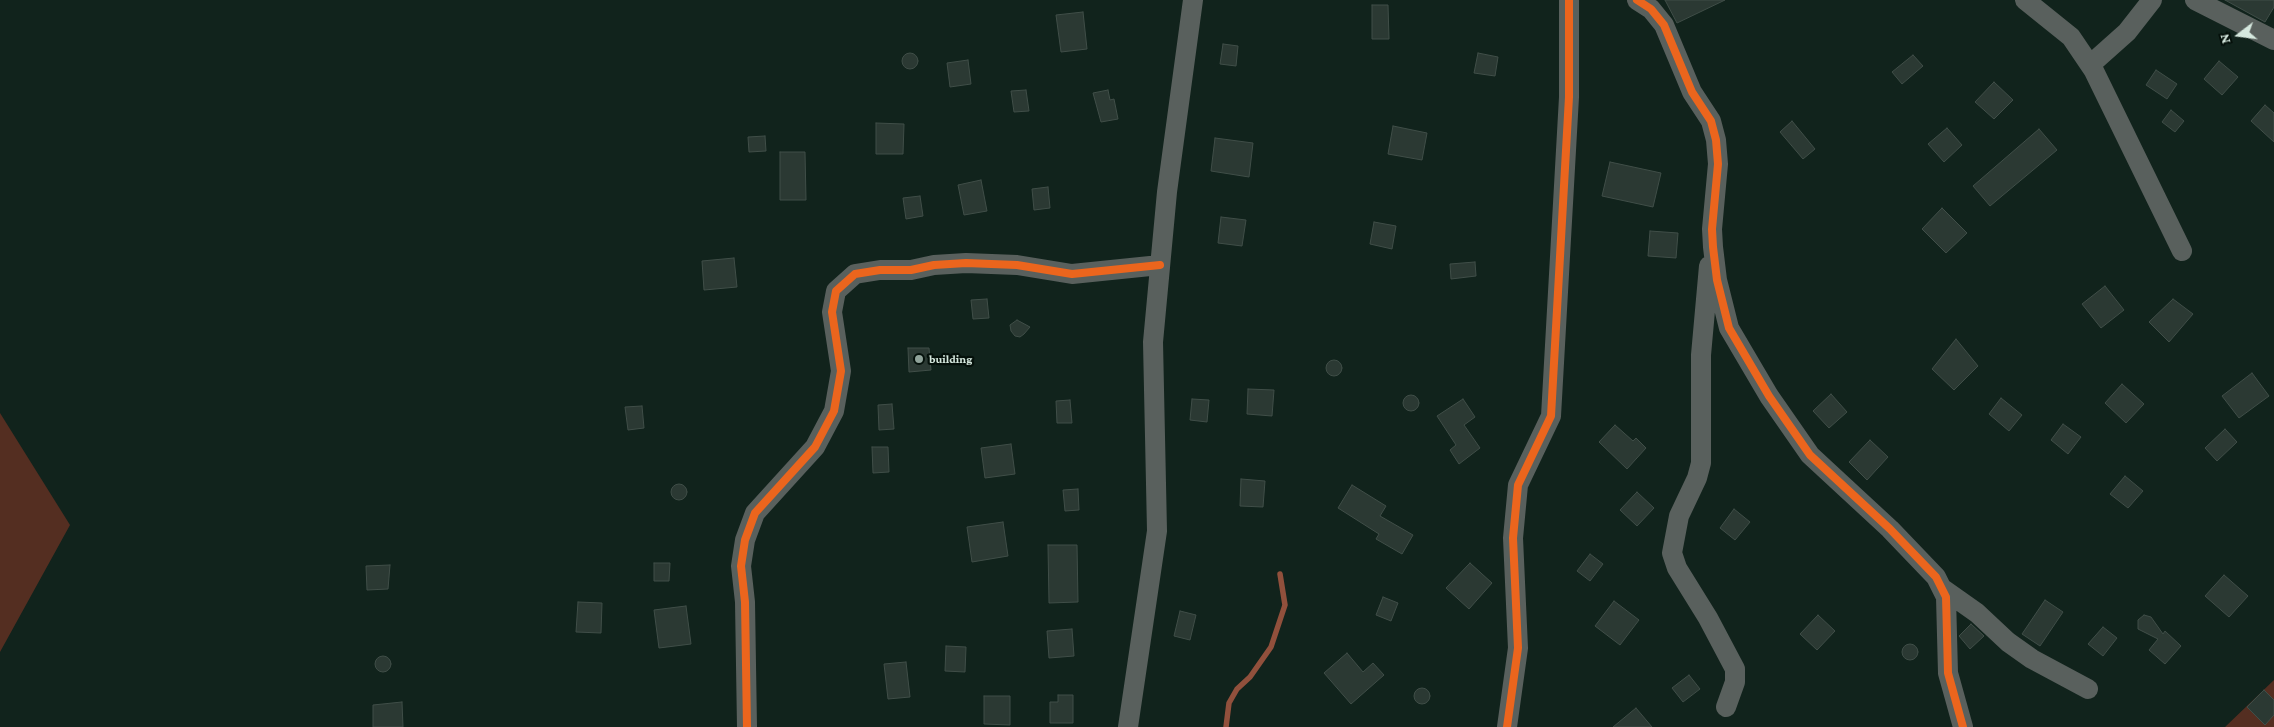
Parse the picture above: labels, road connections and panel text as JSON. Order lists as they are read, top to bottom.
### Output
{
  "places": ["building"],
  "north": "left"
}
